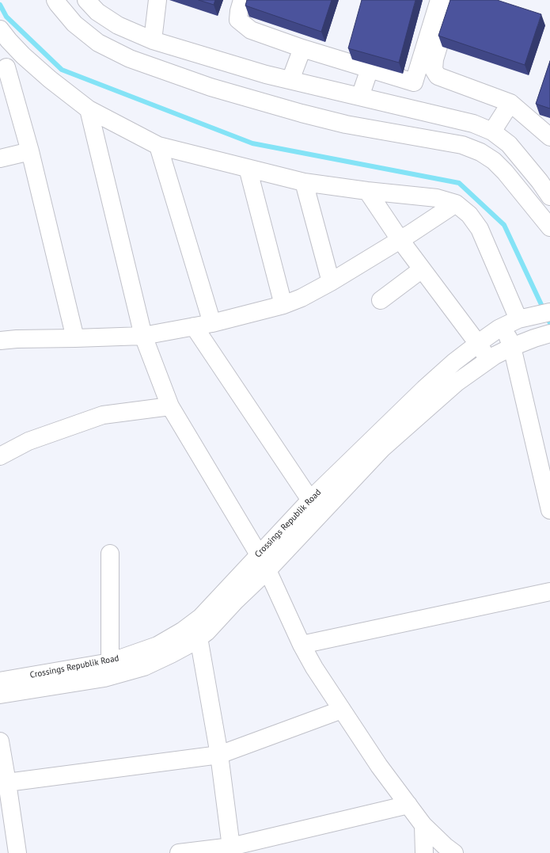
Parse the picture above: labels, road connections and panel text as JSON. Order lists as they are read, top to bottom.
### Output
{
  "streets": {
    "street": ["Crossings Republik Road"]
  }
}
